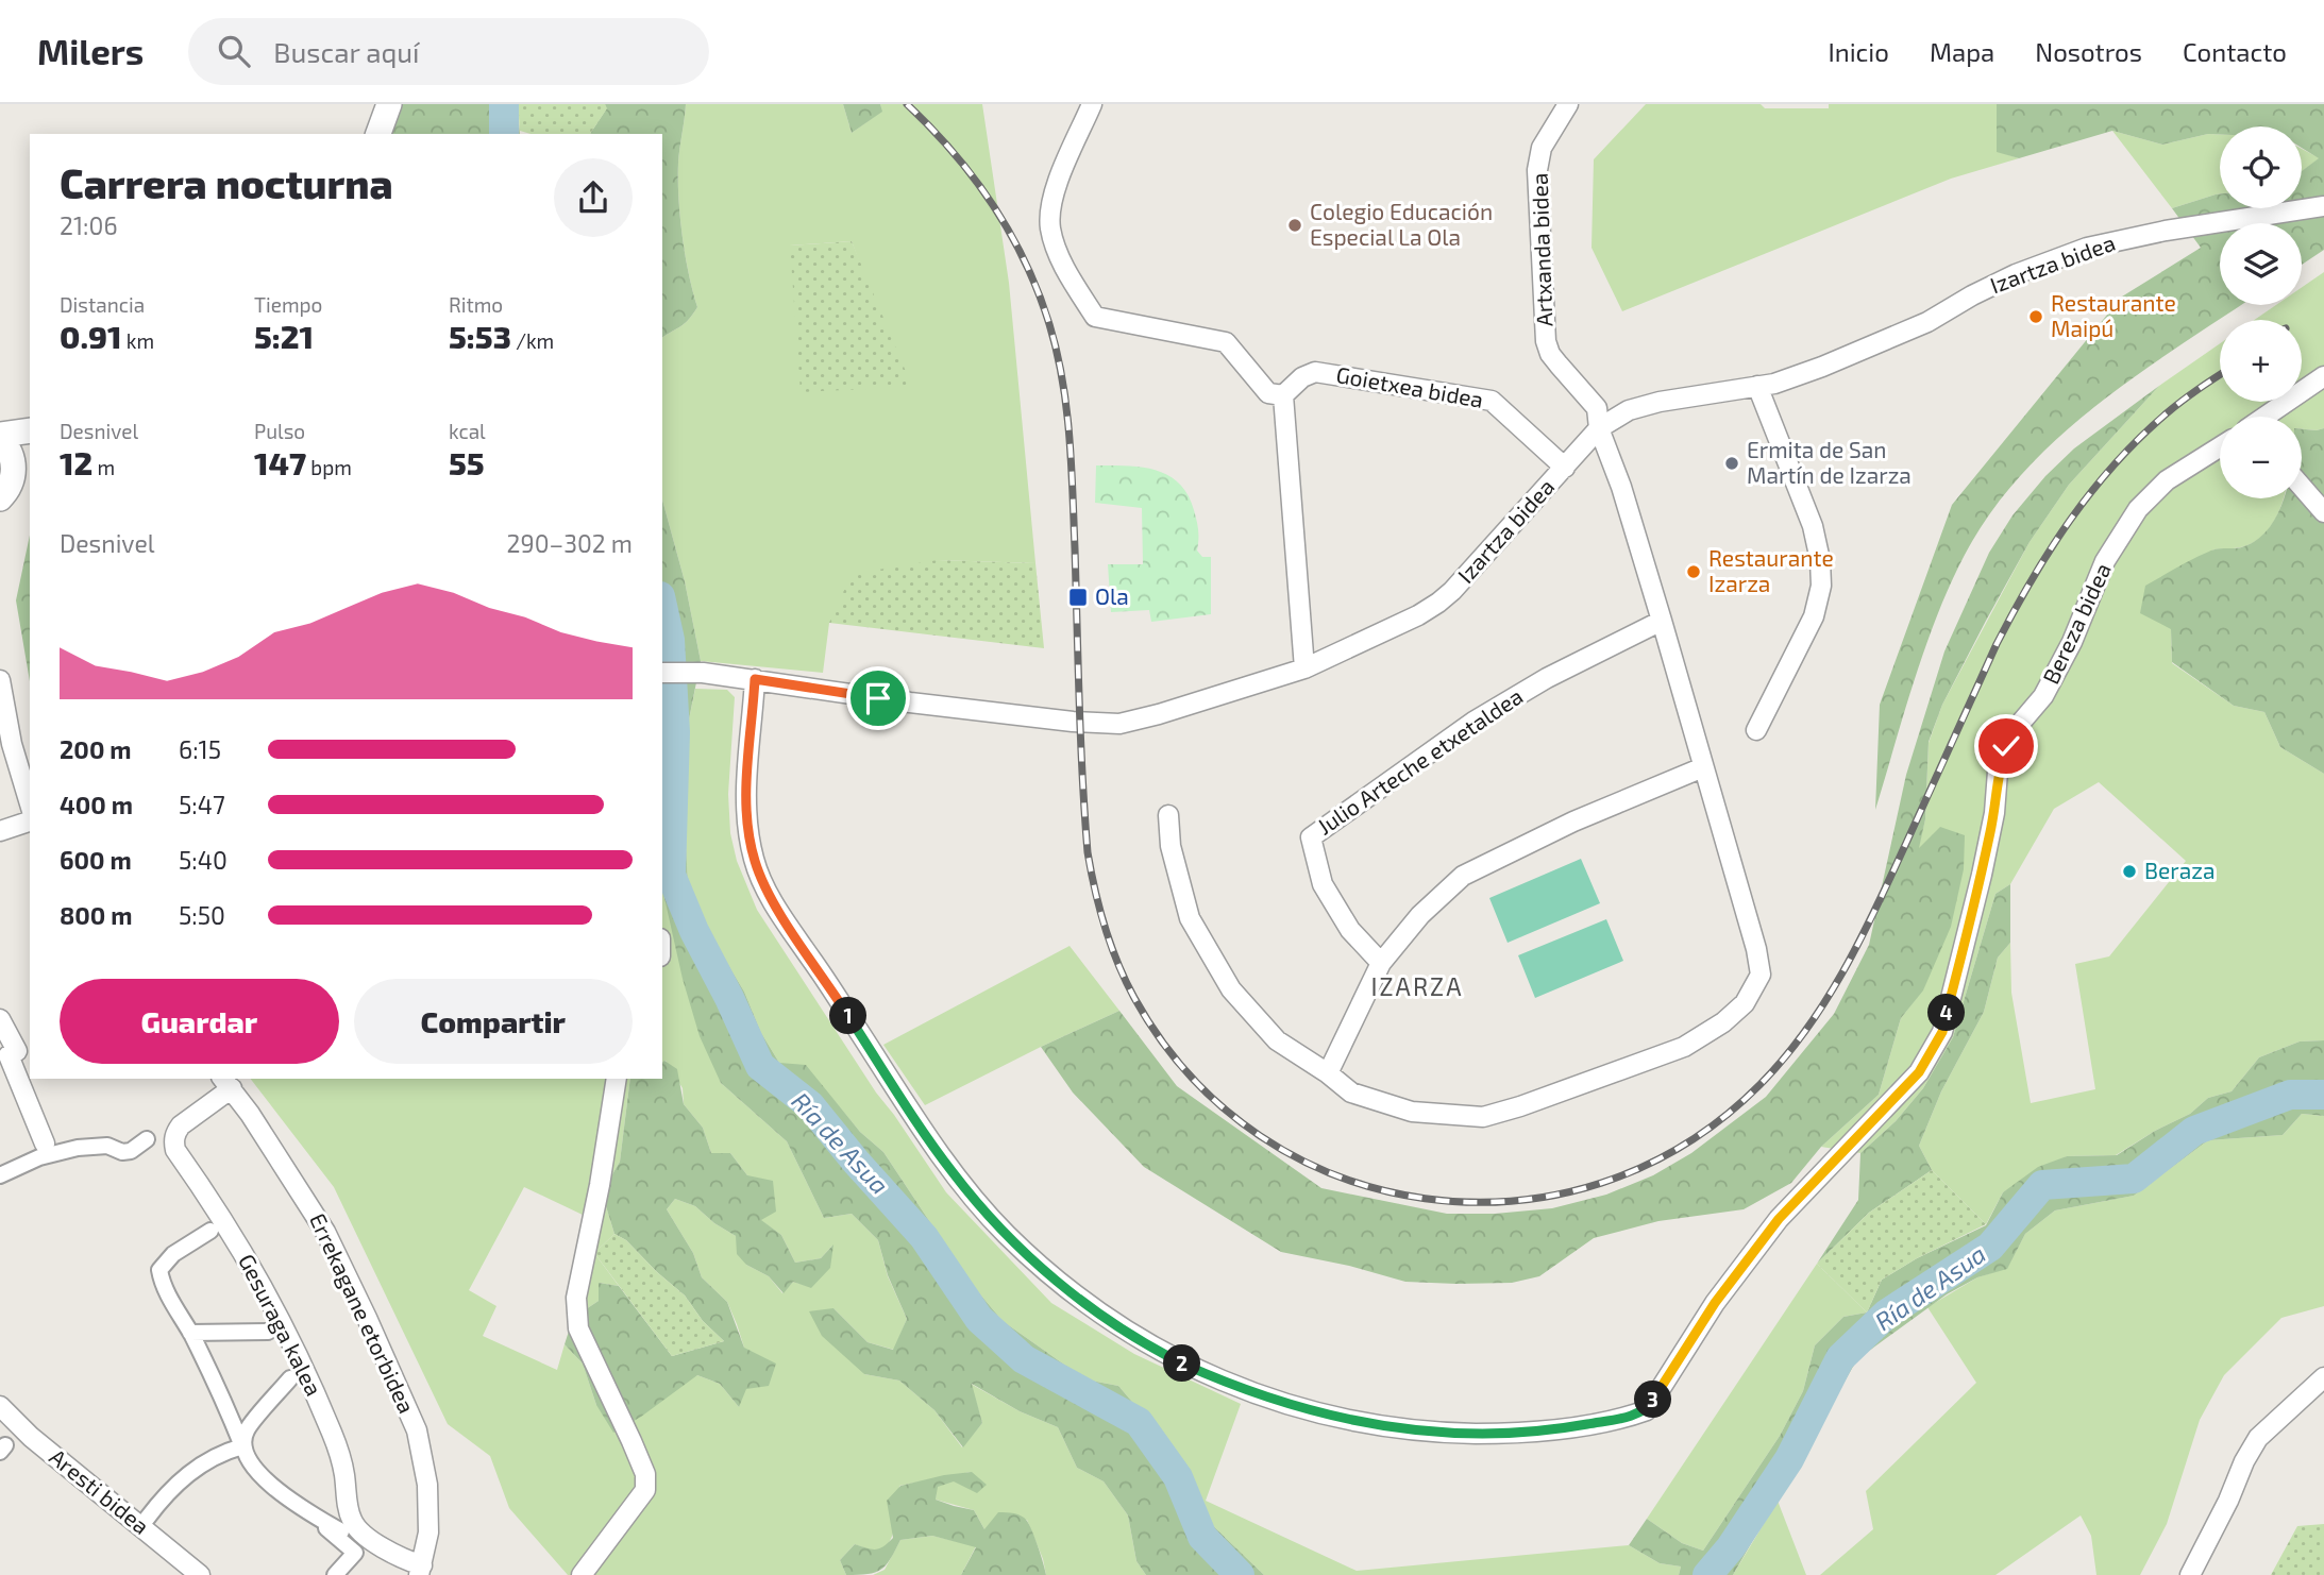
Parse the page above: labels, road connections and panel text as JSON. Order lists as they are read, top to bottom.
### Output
{
  "streets": {
    "street": [
      "Artxanda bidea",
      "Izartza bidea",
      "Goietxea bidea",
      "Bereza bidea",
      "Julio Arteche etxetaldea",
      "Errekagane etorbidea",
      "Gesuraga kalea",
      "Aresti bidea"
    ]
  },
  "crossings": [
    ["Artxanda bidea", "Izartza bidea"],
    ["Izartza bidea", "Goietxea bidea"],
    ["Izartza bidea", "Bereza bidea"],
    ["Errekagane etorbidea", "Gesuraga kalea"]
  ],
  "districts": ["IZARZA"],
  "water": ["Ría de Asua"],
  "places": {
    "other": [
      "Colegio Educación Especial La Ola",
      "Restaurante Maipú",
      "Ermita de San Martín de Izarza",
      "Restaurante Izarza",
      "Beraza"
    ],
    "transit": ["Ola"]
  },
  "page": {
    "header": "Milers",
    "search": "Buscar aquí",
    "nav": [
      "Inicio",
      "Mapa",
      "Nosotros",
      "Contacto"
    ],
    "map_buttons": ["+", "−"],
    "heading": ["Carrera nocturna", "21:06"],
    "stats": [
      ["Distancia", "0.91 km"],
      ["Tiempo", "5:21"],
      ["Ritmo", "5:53 /km"],
      ["Desnivel", "12 m"],
      ["Pulso", "147 bpm"],
      ["kcal", "55"]
    ],
    "chart": ["Desnivel", "290–302 m"],
    "list": [
      {
        "name": "200 m",
        "note": "6:15"
      },
      {
        "name": "400 m",
        "note": "5:47"
      },
      {
        "name": "600 m",
        "note": "5:40"
      },
      {
        "name": "800 m",
        "note": "5:50"
      }
    ],
    "buttons": ["Guardar", "Compartir"],
    "pins": [
      "4",
      "1",
      "2",
      "3"
    ]
  }
}
